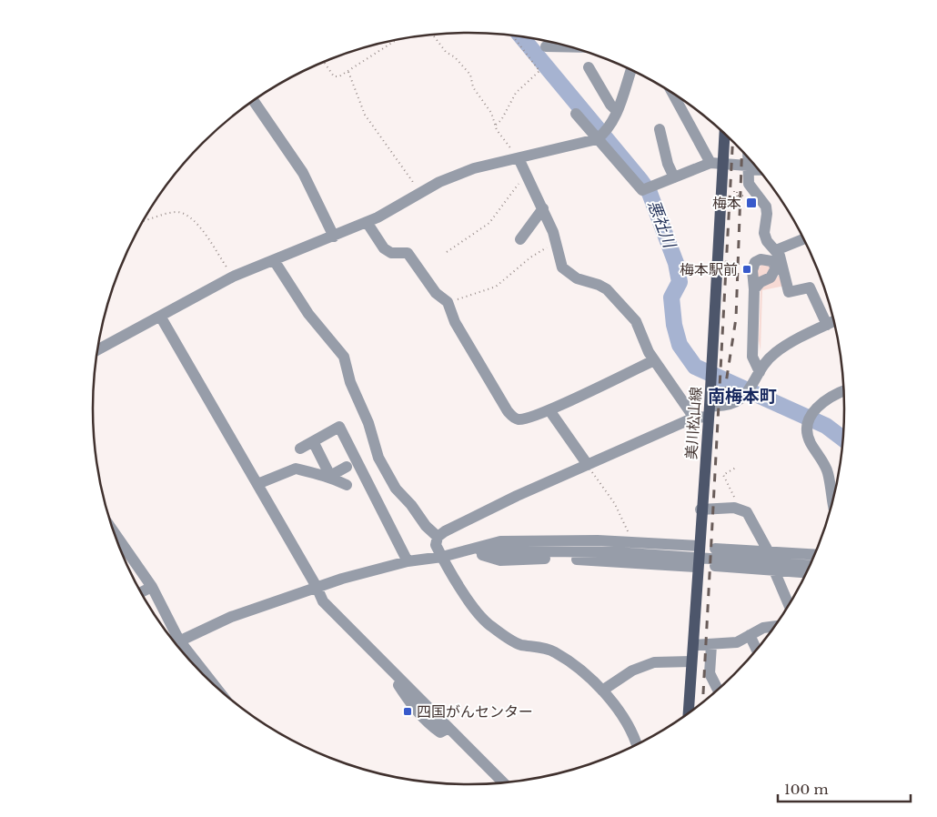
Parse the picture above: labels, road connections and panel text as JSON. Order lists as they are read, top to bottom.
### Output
{
  "streets": {
    "main road": ["美川松山線"]
  },
  "districts": ["南梅本町"],
  "water": ["悪社川"],
  "places": {
    "transit": ["梅本", "梅本駅前", "四国がんセンター"]
  },
  "scale_bar": "100 m"
}
